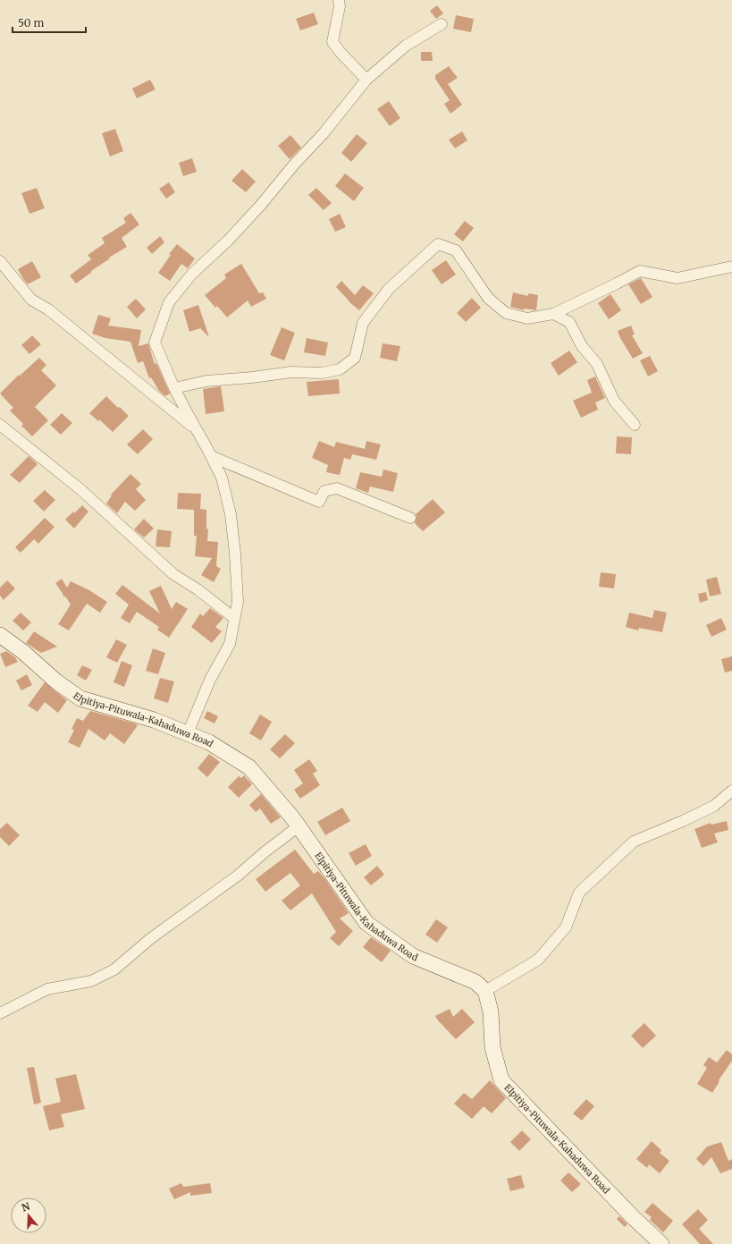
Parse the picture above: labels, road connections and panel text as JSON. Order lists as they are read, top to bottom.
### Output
{
  "streets": {
    "street": ["Elpitiya-Pituwala-Kahaduwa Road"]
  },
  "scale_bar": "50 m",
  "north": "top"
}
